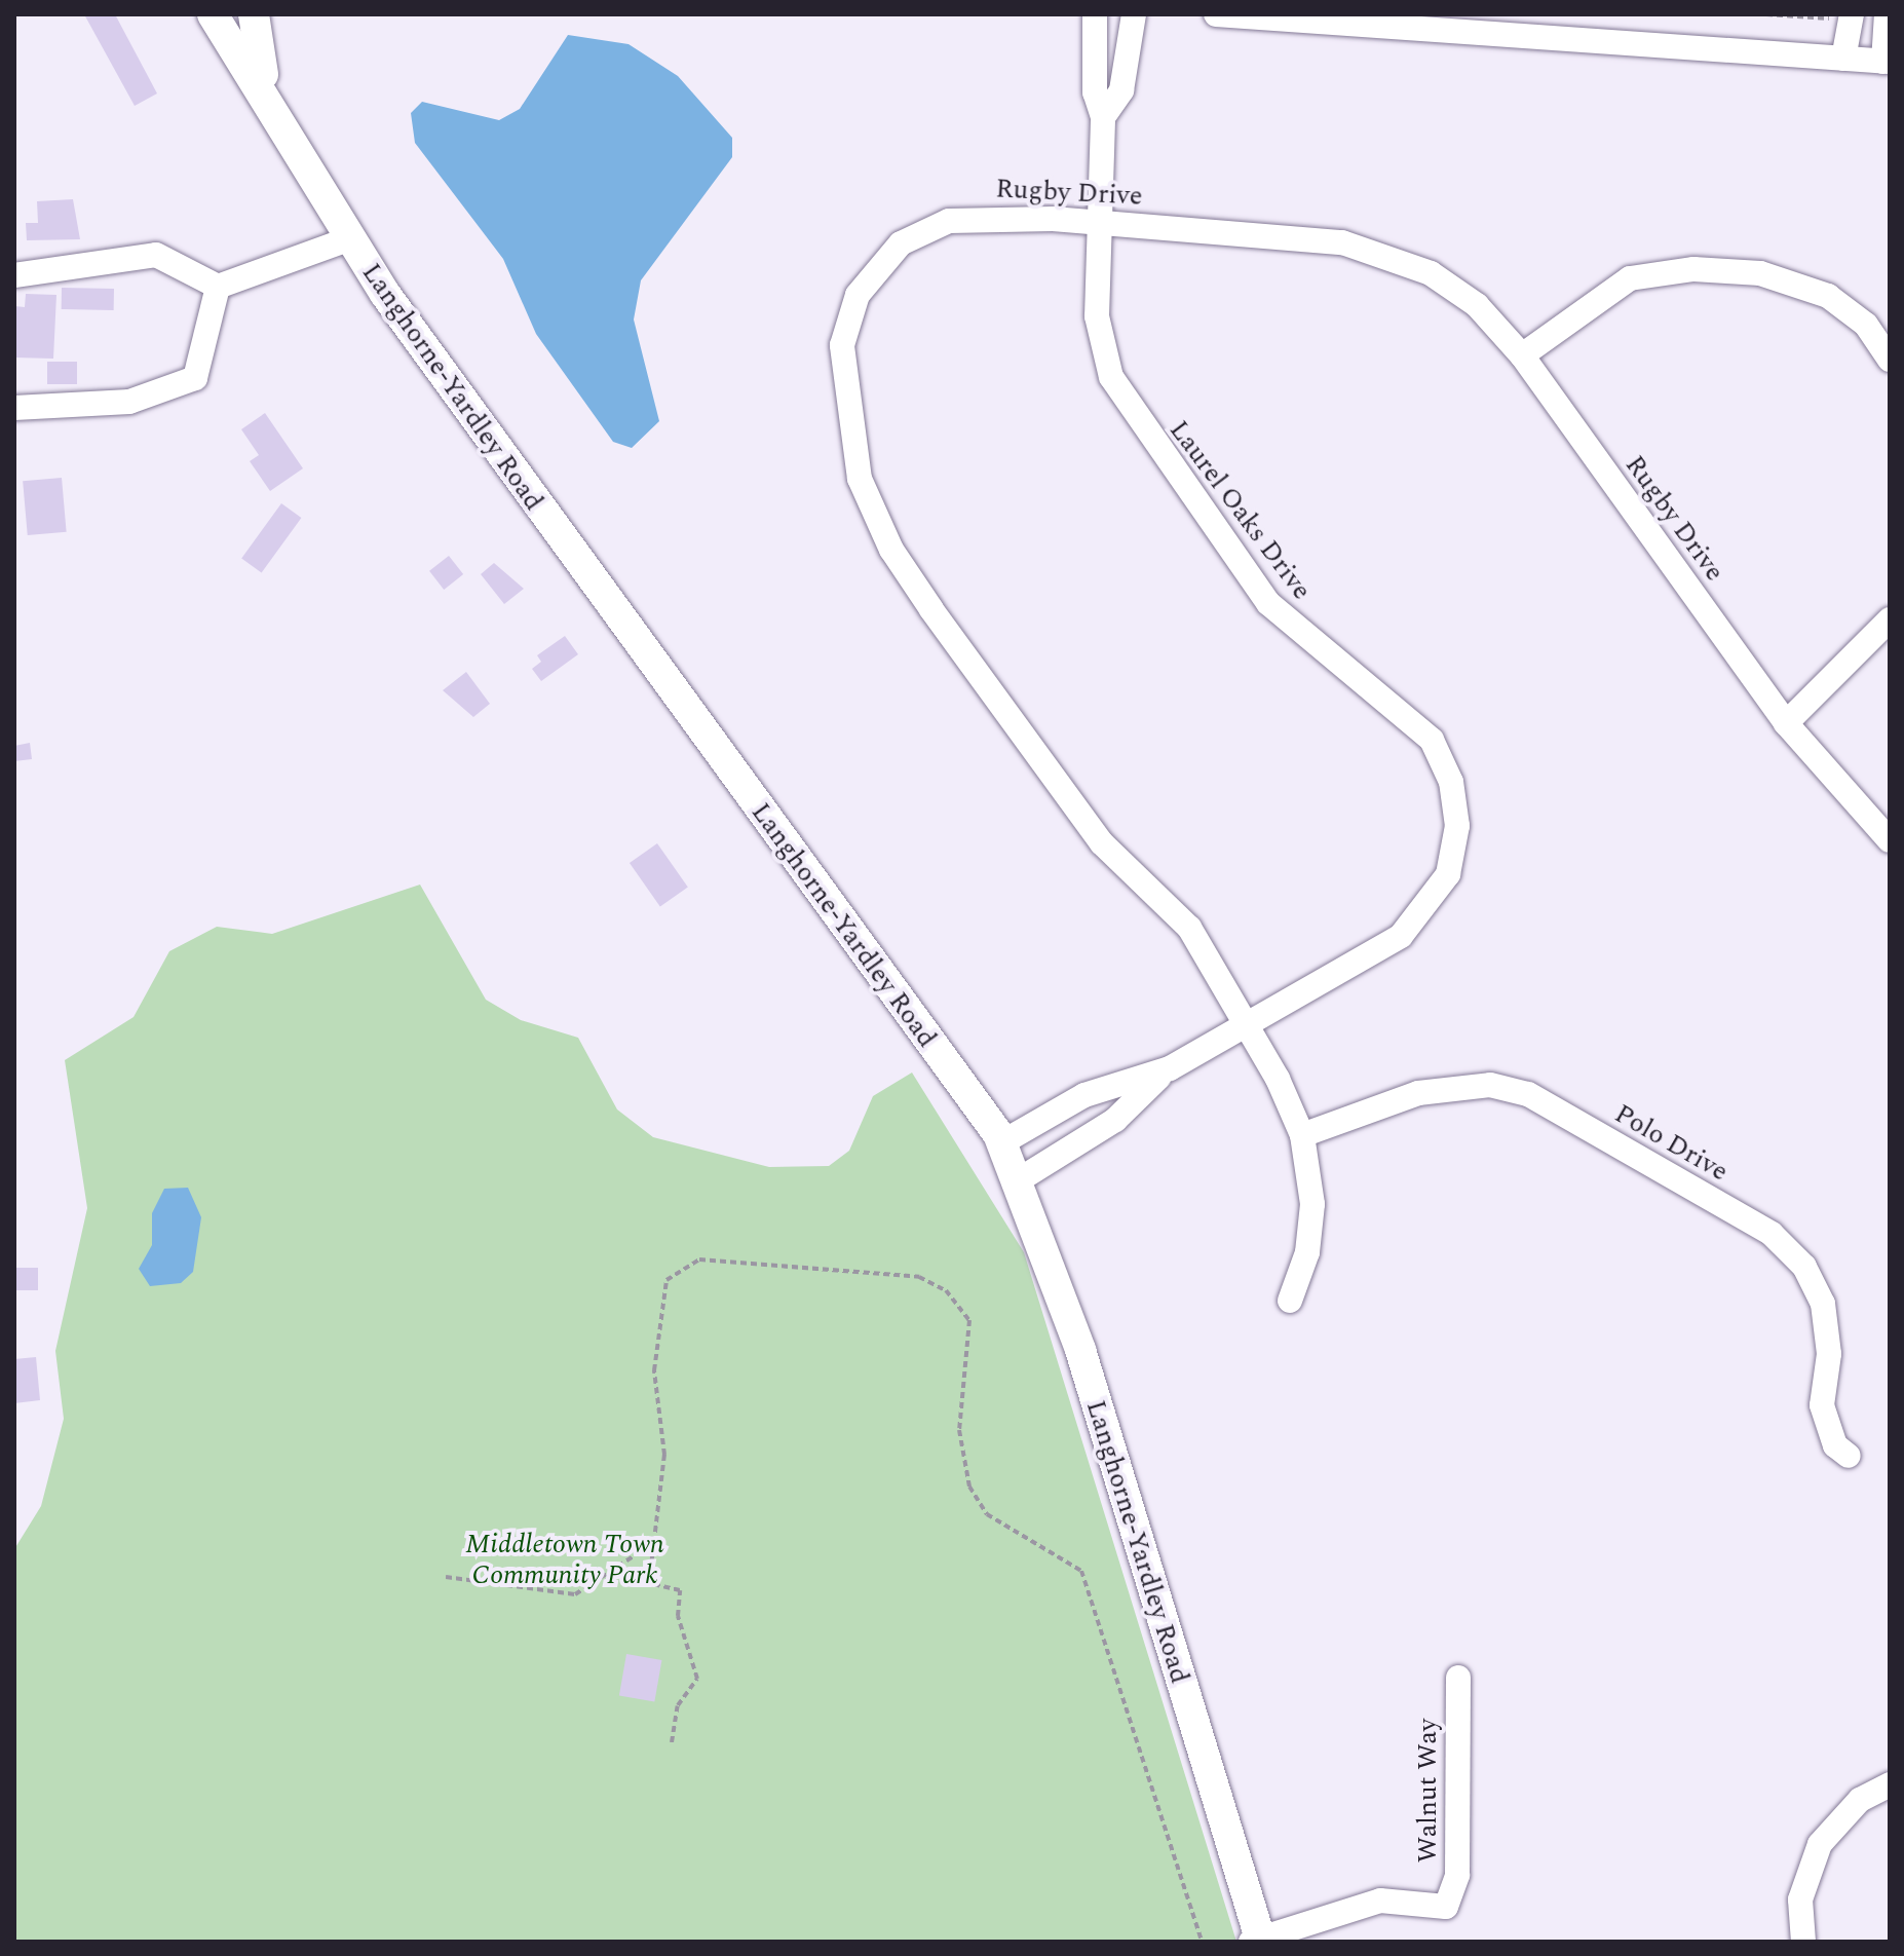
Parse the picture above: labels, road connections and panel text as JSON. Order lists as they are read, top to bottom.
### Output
{
  "streets": {
    "main road": ["Langhorne-Yardley Road"],
    "street": [
      "Rugby Drive",
      "Laurel Oaks Drive",
      "Polo Drive",
      "Walnut Way"
    ]
  },
  "crossings": [
    ["Rugby Drive", "Laurel Oaks Drive"],
    ["Rugby Drive", "Polo Drive"],
    ["Langhorne-Yardley Road", "Laurel Oaks Drive"],
    ["Langhorne-Yardley Road", "Walnut Way"]
  ],
  "parks": ["Middletown Town Community Park"]
}
